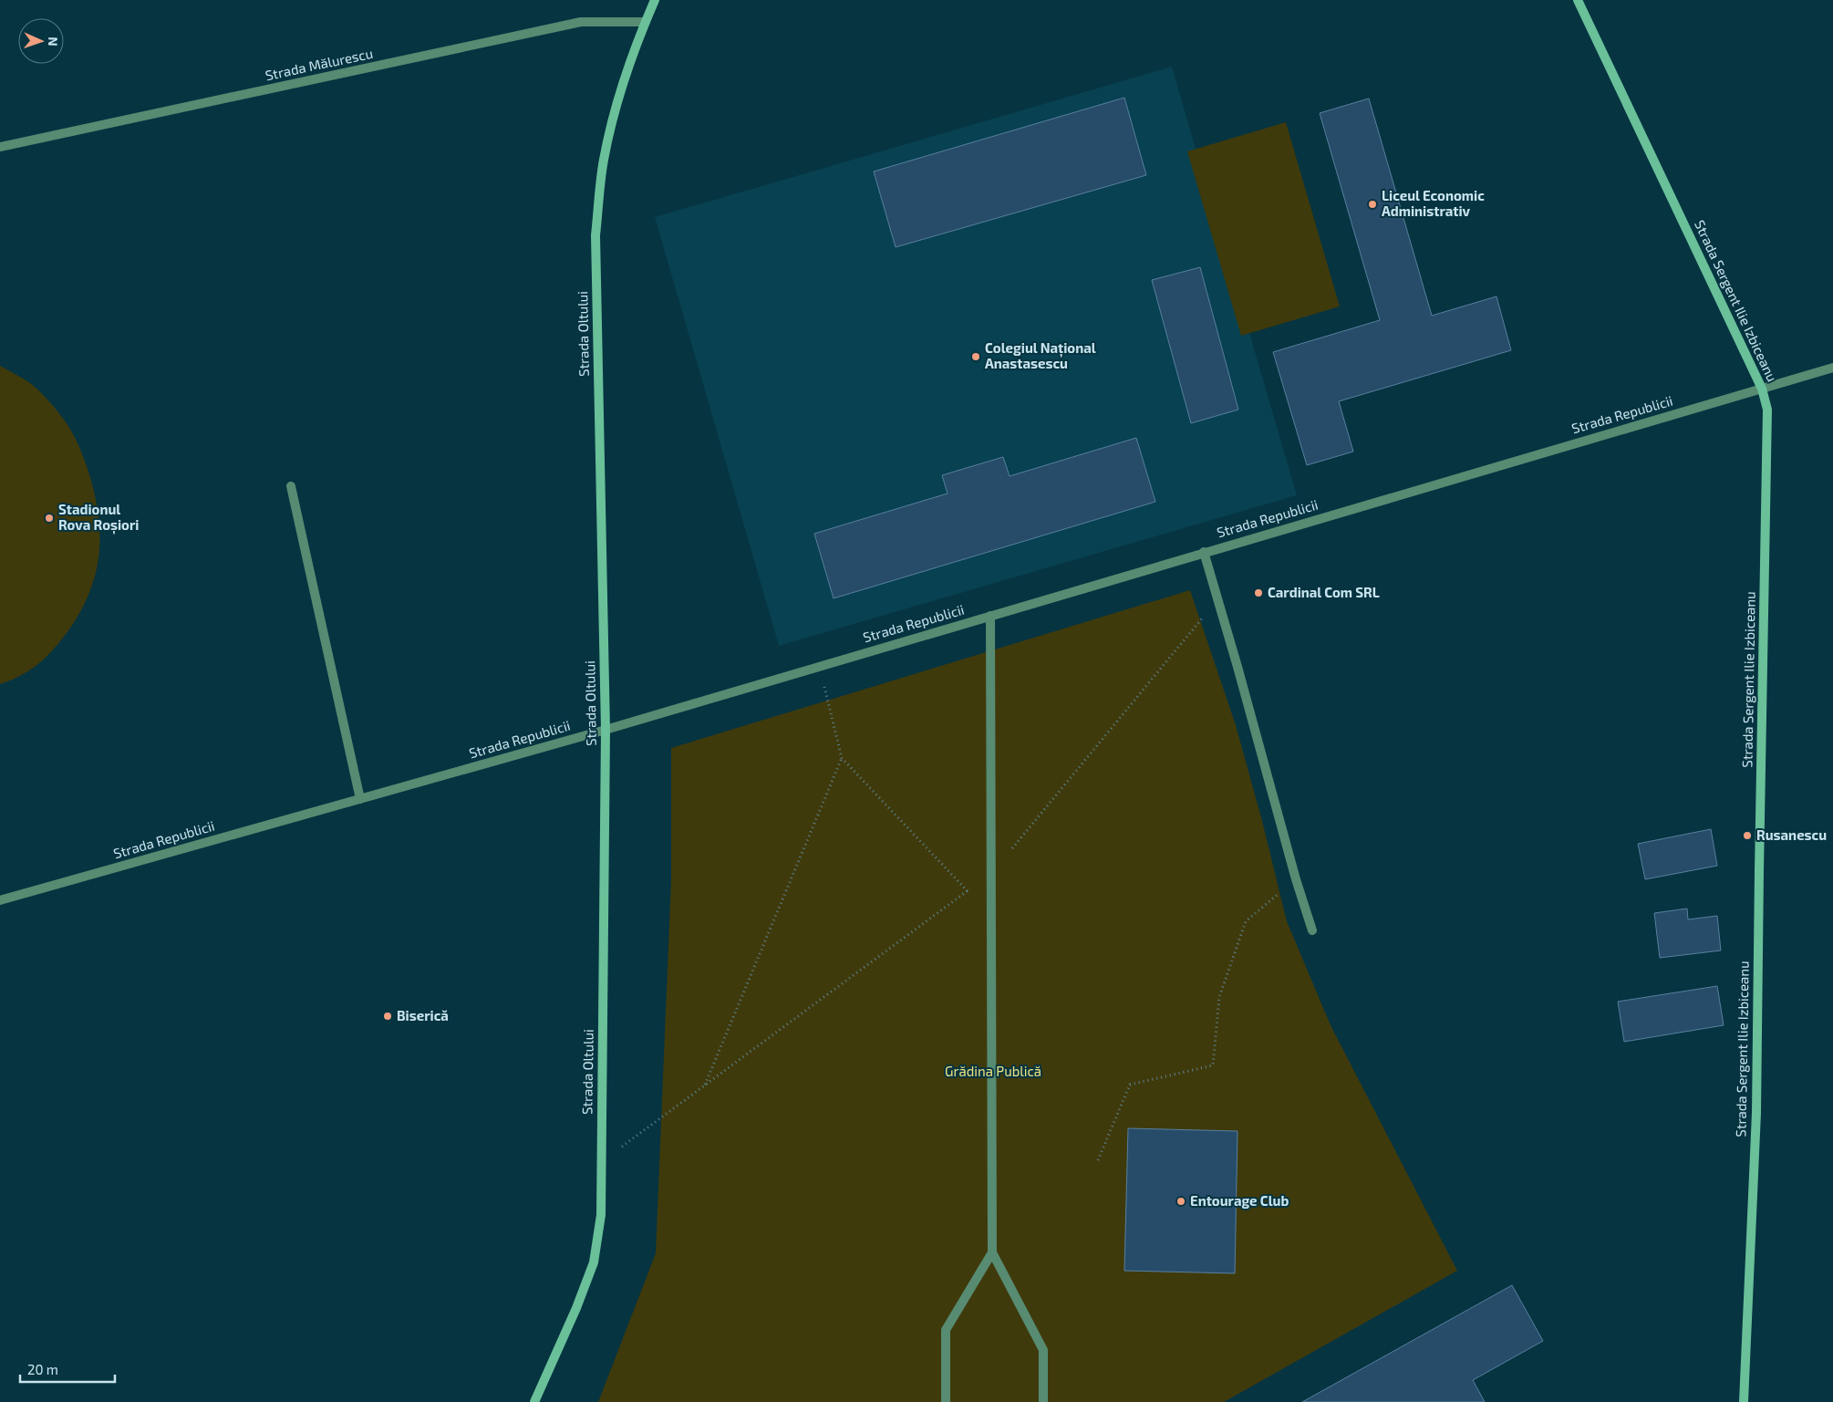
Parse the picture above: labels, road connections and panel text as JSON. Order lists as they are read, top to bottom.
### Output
{
  "streets": {
    "main road": ["Strada Sergent Ilie Izbiceanu", "Strada Oltului"],
    "street": ["Strada Mălurescu", "Strada Republicii"]
  },
  "crossings": [
    ["Strada Mălurescu", "Strada Oltului"],
    ["Strada Sergent Ilie Izbiceanu", "Strada Republicii"],
    ["Strada Oltului", "Strada Republicii"]
  ],
  "parks": ["Grădina Publică"],
  "places": [
    "Liceul Economic Administrativ",
    "Colegiul Național Anastasescu",
    "Stadionul Rova Roșiori",
    "Cardinal Com SRL",
    "Rusanescu",
    "Biserică",
    "Entourage Club"
  ],
  "scale_bar": "20 m",
  "north": "right"
}
